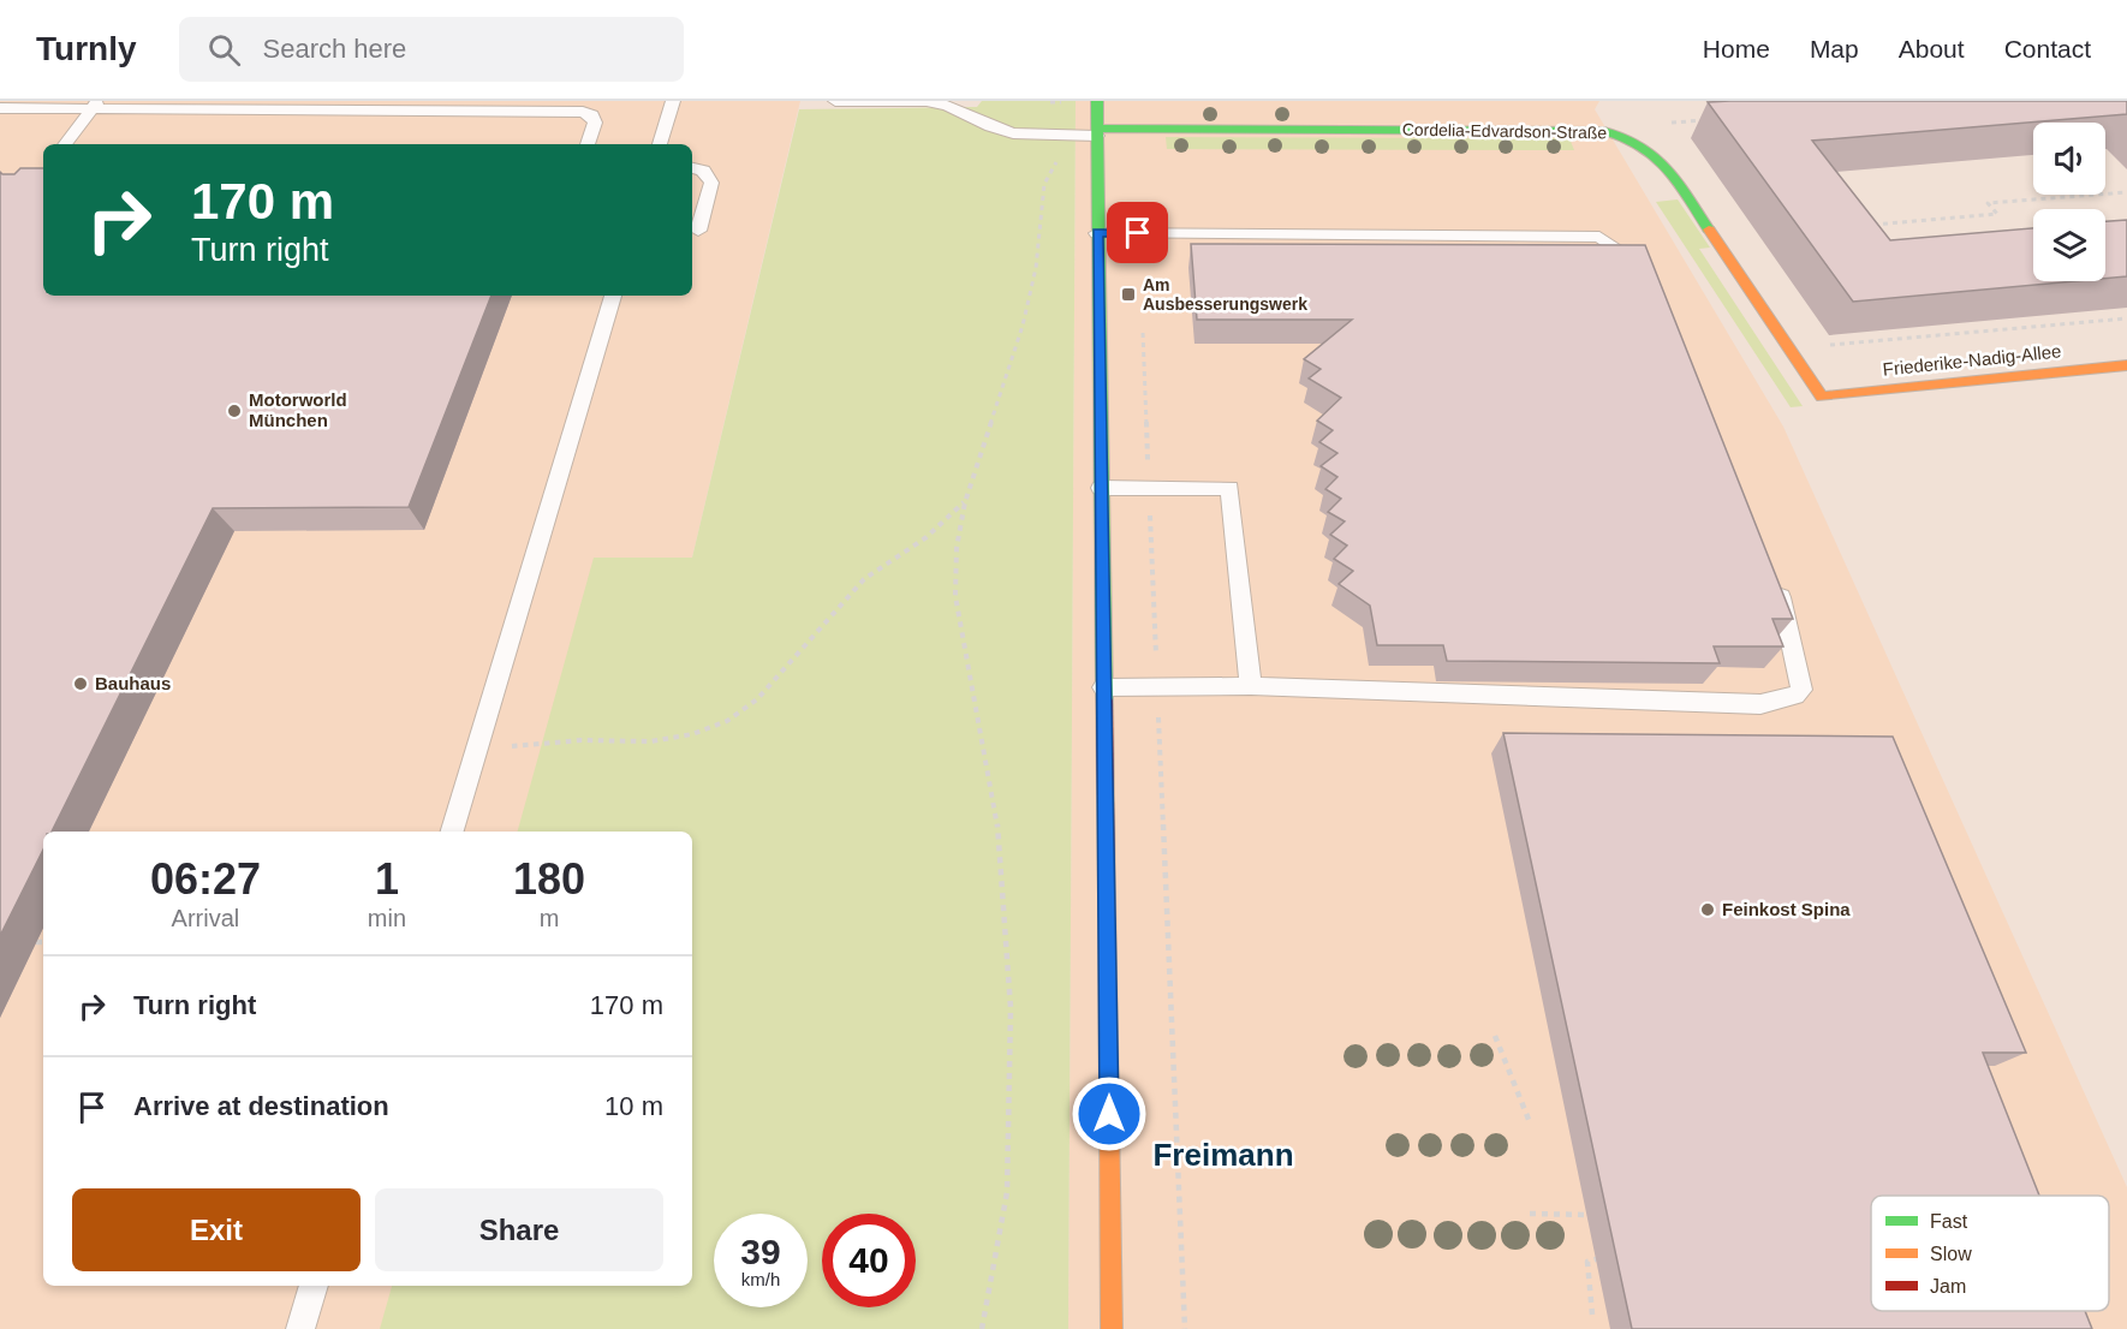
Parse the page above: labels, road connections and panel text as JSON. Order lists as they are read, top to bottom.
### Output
{
  "streets": {
    "street": ["Cordelia-Edvardson-Straße", "Friederike-Nadig-Allee"]
  },
  "crossings": [
    ["Cordelia-Edvardson-Straße", "Friederike-Nadig-Allee"]
  ],
  "districts": ["Freimann"],
  "places": {
    "transit": ["Am Ausbesserungswerk"],
    "other": ["Motorworld München", "Bauhaus", "Feinkost Spina"]
  },
  "legend": ["Fast", "Slow", "Jam"],
  "page": {
    "header": "Turnly",
    "search": "Search here",
    "nav": [
      "Home",
      "Map",
      "About",
      "Contact"
    ],
    "turn": ["170 m", "Turn right"],
    "eta": [
      "06:27",
      "Arrival",
      "1",
      "min",
      "180",
      "m"
    ],
    "list": [
      {
        "name": "Turn right",
        "value": "170 m"
      },
      {
        "name": "Arrive at destination",
        "value": "10 m"
      }
    ],
    "buttons": ["Exit", "Share"],
    "speed": "39 km/h",
    "limit": "40"
  }
}
